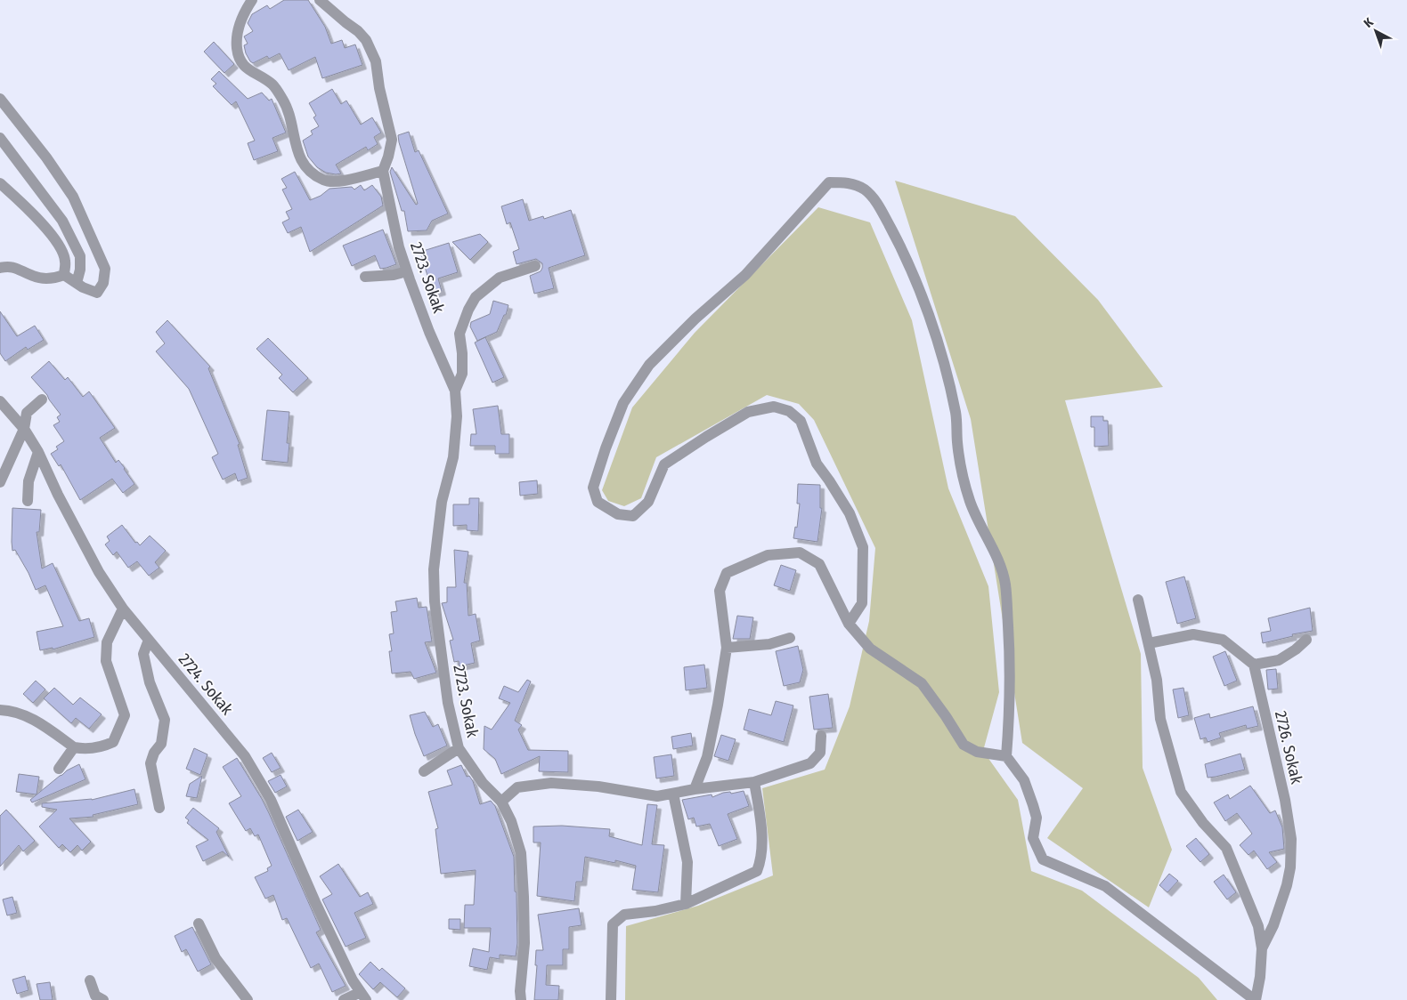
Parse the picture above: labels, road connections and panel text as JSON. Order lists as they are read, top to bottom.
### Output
{
  "streets": {
    "street": ["2723. Sokak", "2724. Sokak", "2726. Sokak"]
  },
  "north": "top left"
}
